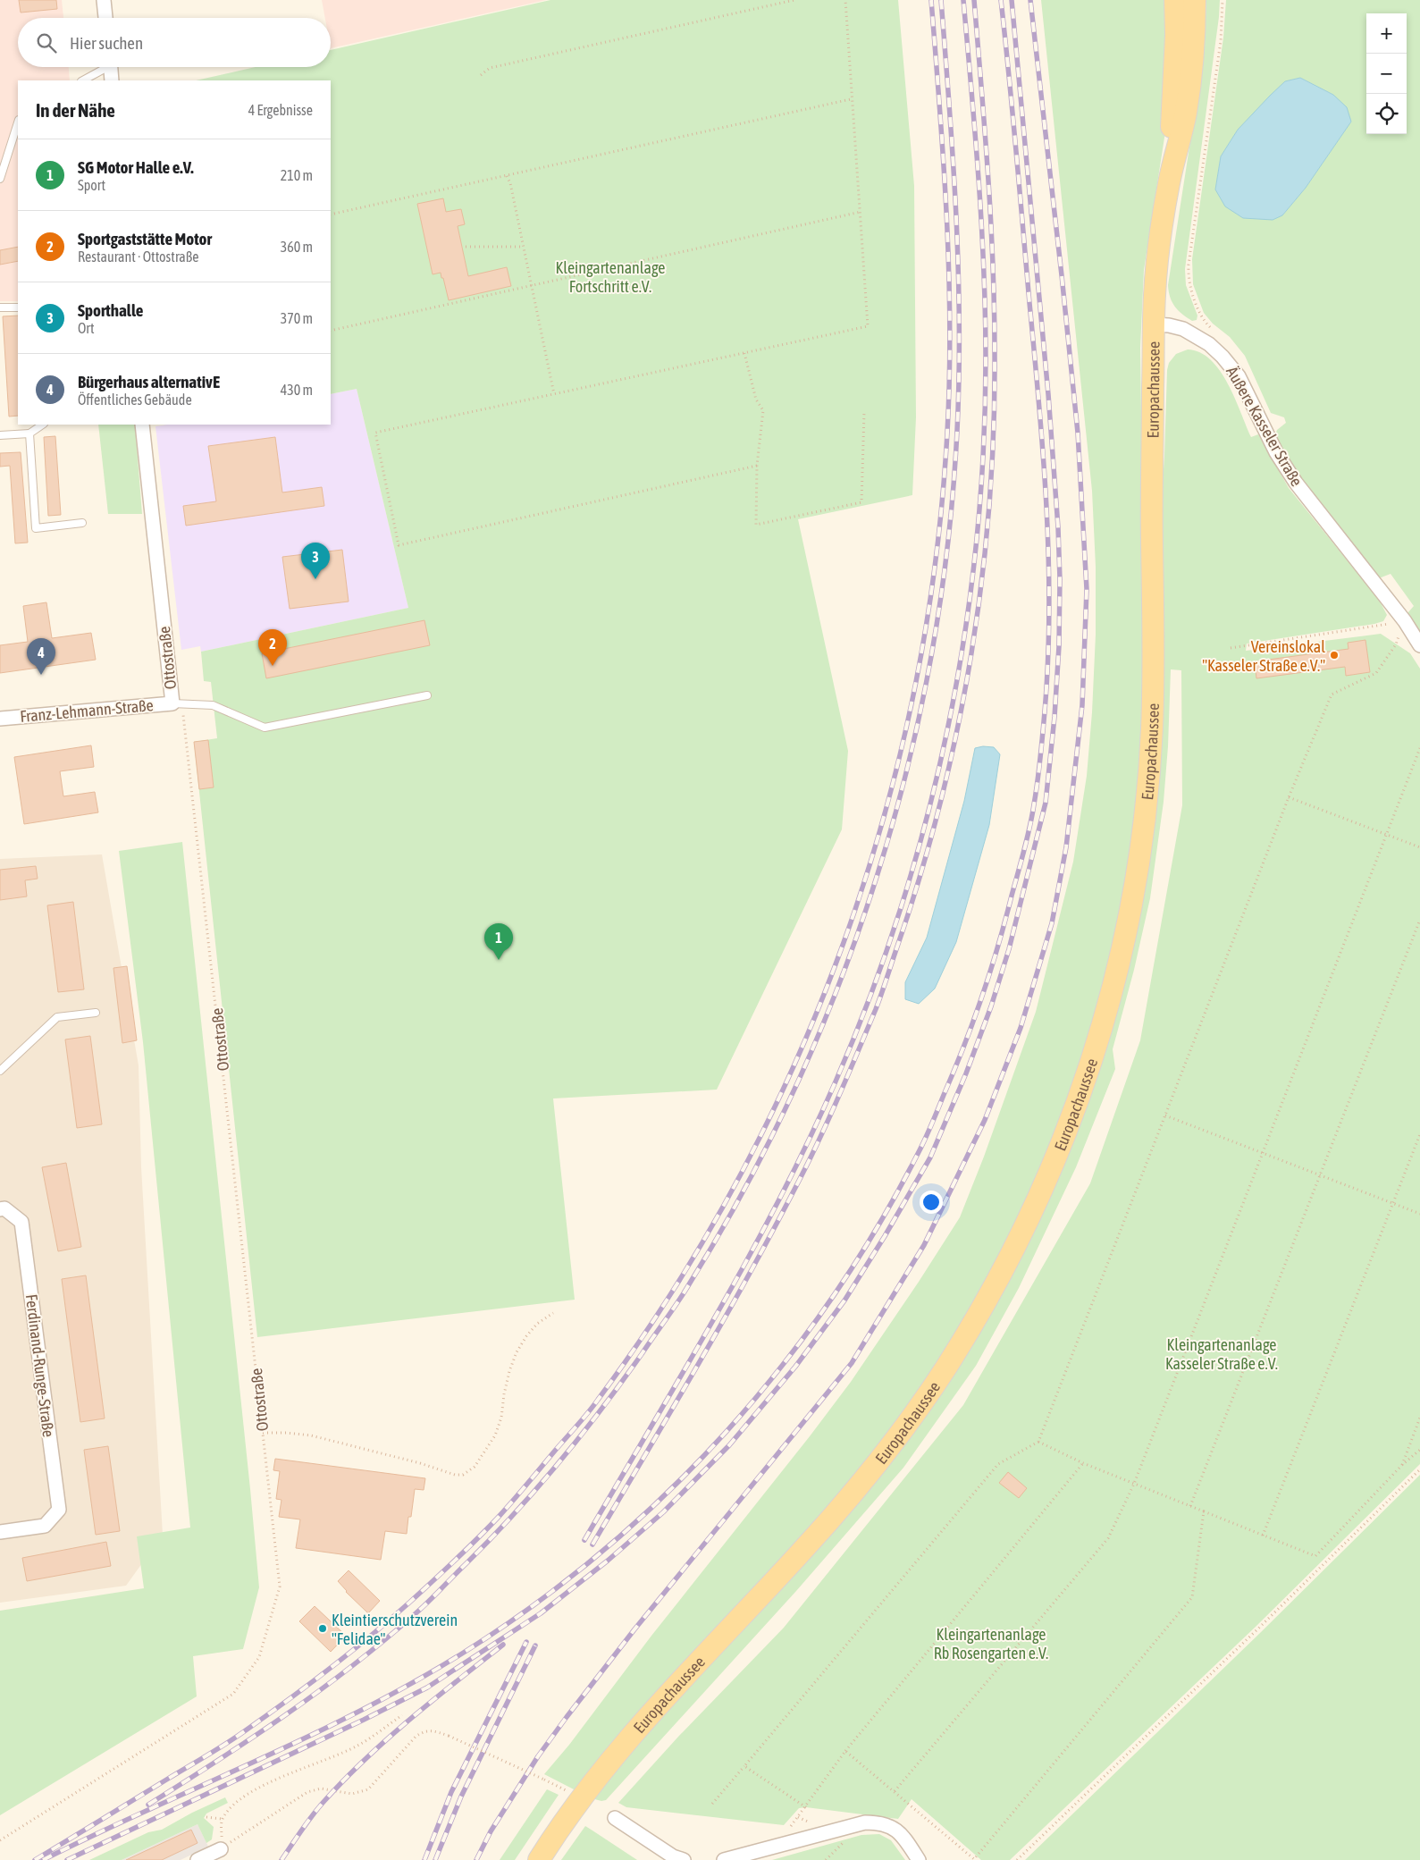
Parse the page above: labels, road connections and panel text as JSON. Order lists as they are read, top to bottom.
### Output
{
  "streets": {
    "main road": ["Europachaussee"],
    "street": [
      "Äußere Kasseler Straße",
      "Ottostraße",
      "Franz-Lehmann-Straße",
      "Ferdinand-Runge-Straße"
    ]
  },
  "crossings": [
    ["Europachaussee", "Äußere Kasseler Straße"],
    ["Ottostraße", "Franz-Lehmann-Straße"]
  ],
  "parks": ["Kleingartenanlage Fortschritt e.V.", "Kleingartenanlage Kasseler Straße e.V.", "Kleingartenanlage Rb Rosengarten e.V."],
  "places": ["Vereinslokal \"Kasseler Straße e.V.\"", "Kleintierschutzverein \"Felidae\""],
  "page": {
    "map_buttons": ["+", "−"],
    "search": "Hier suchen",
    "heading": ["In der Nähe", "4 Ergebnisse"],
    "list": [
      {
        "mark": "1",
        "name": "SG Motor Halle e.V.",
        "note": "Sport",
        "value": "210 m"
      },
      {
        "mark": "2",
        "name": "Sportgaststätte Motor",
        "note": "Restaurant · Ottostraße",
        "value": "360 m"
      },
      {
        "mark": "3",
        "name": "Sporthalle",
        "note": "Ort",
        "value": "370 m"
      },
      {
        "mark": "4",
        "name": "Bürgerhaus alternativE",
        "note": "Öffentliches Gebäude",
        "value": "430 m"
      }
    ],
    "pins": [
      "3",
      "2",
      "4",
      "1"
    ]
  }
}
